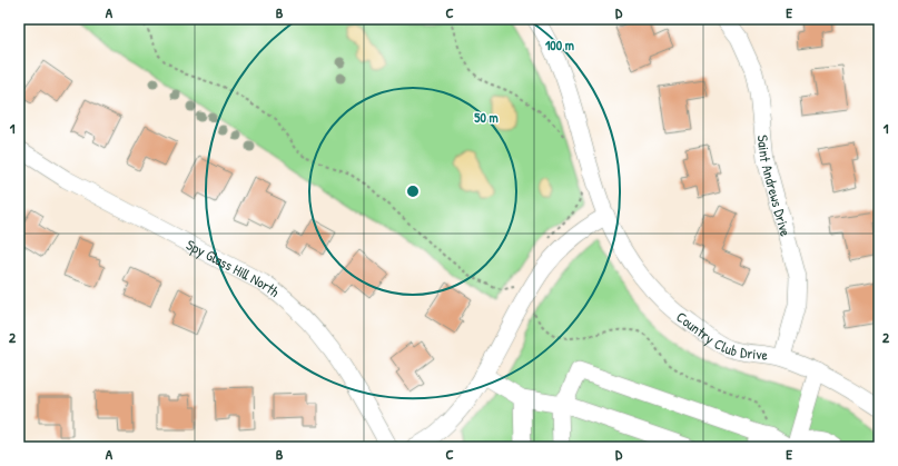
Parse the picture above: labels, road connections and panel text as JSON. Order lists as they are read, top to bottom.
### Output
{
  "streets": {
    "street": ["Saint Andrews Drive", "Spy Glass Hill North", "Country Club Drive"]
  },
  "crossings": [
    ["Saint Andrews Drive", "Country Club Drive"]
  ],
  "grid": {
    "columns": [
      "A",
      "B",
      "C",
      "D",
      "E"
    ],
    "rows": ["1", "2"]
  },
  "rings": ["100 m", "50 m"]
}
